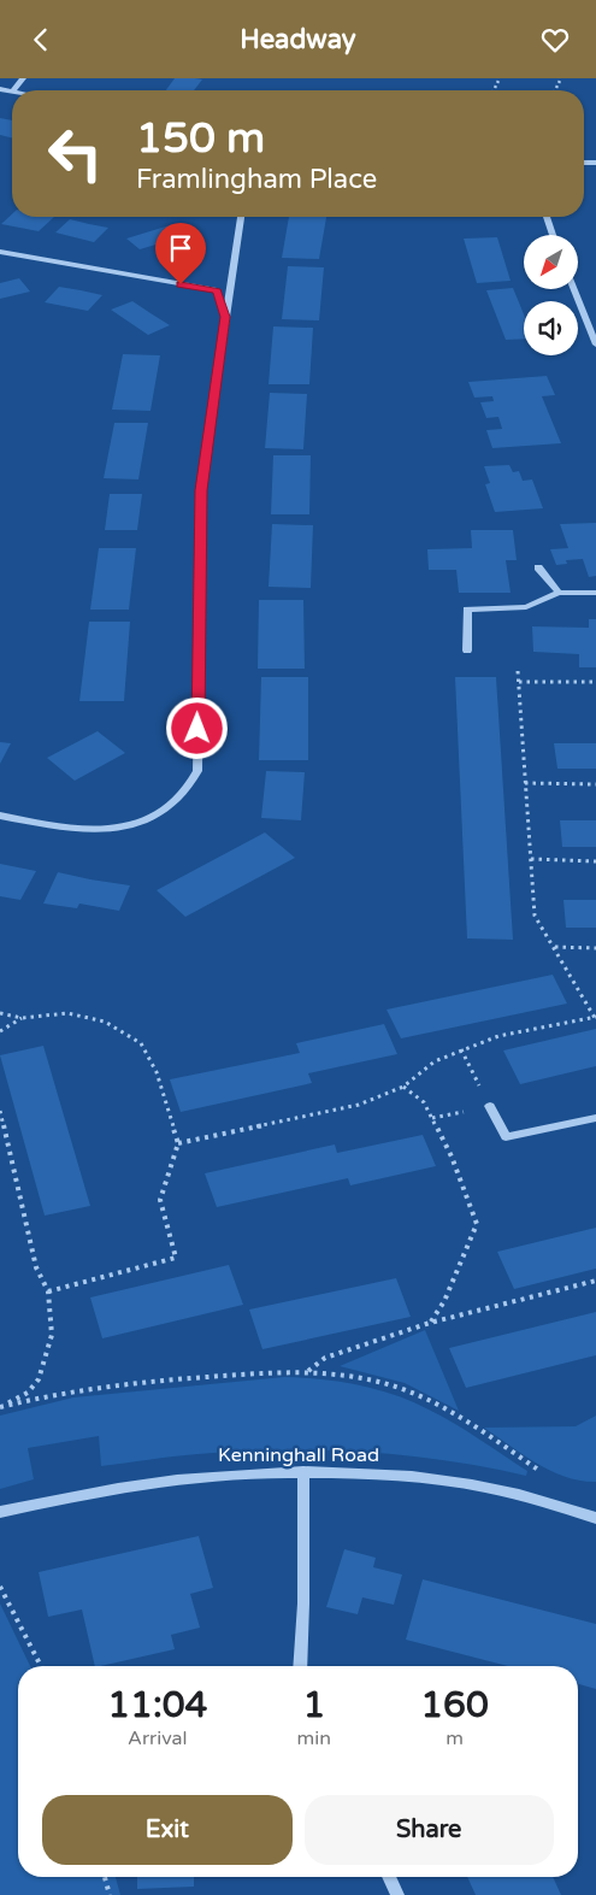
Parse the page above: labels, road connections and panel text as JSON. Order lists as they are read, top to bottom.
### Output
{
  "streets": {
    "street": ["Kenninghall Road"]
  },
  "north": "bottom left",
  "page": {
    "header": "Headway",
    "turn": ["150 m", "Framlingham Place"],
    "eta": [
      "11:04",
      "Arrival",
      "1",
      "min",
      "160",
      "m"
    ],
    "buttons": ["Exit", "Share"]
  }
}
